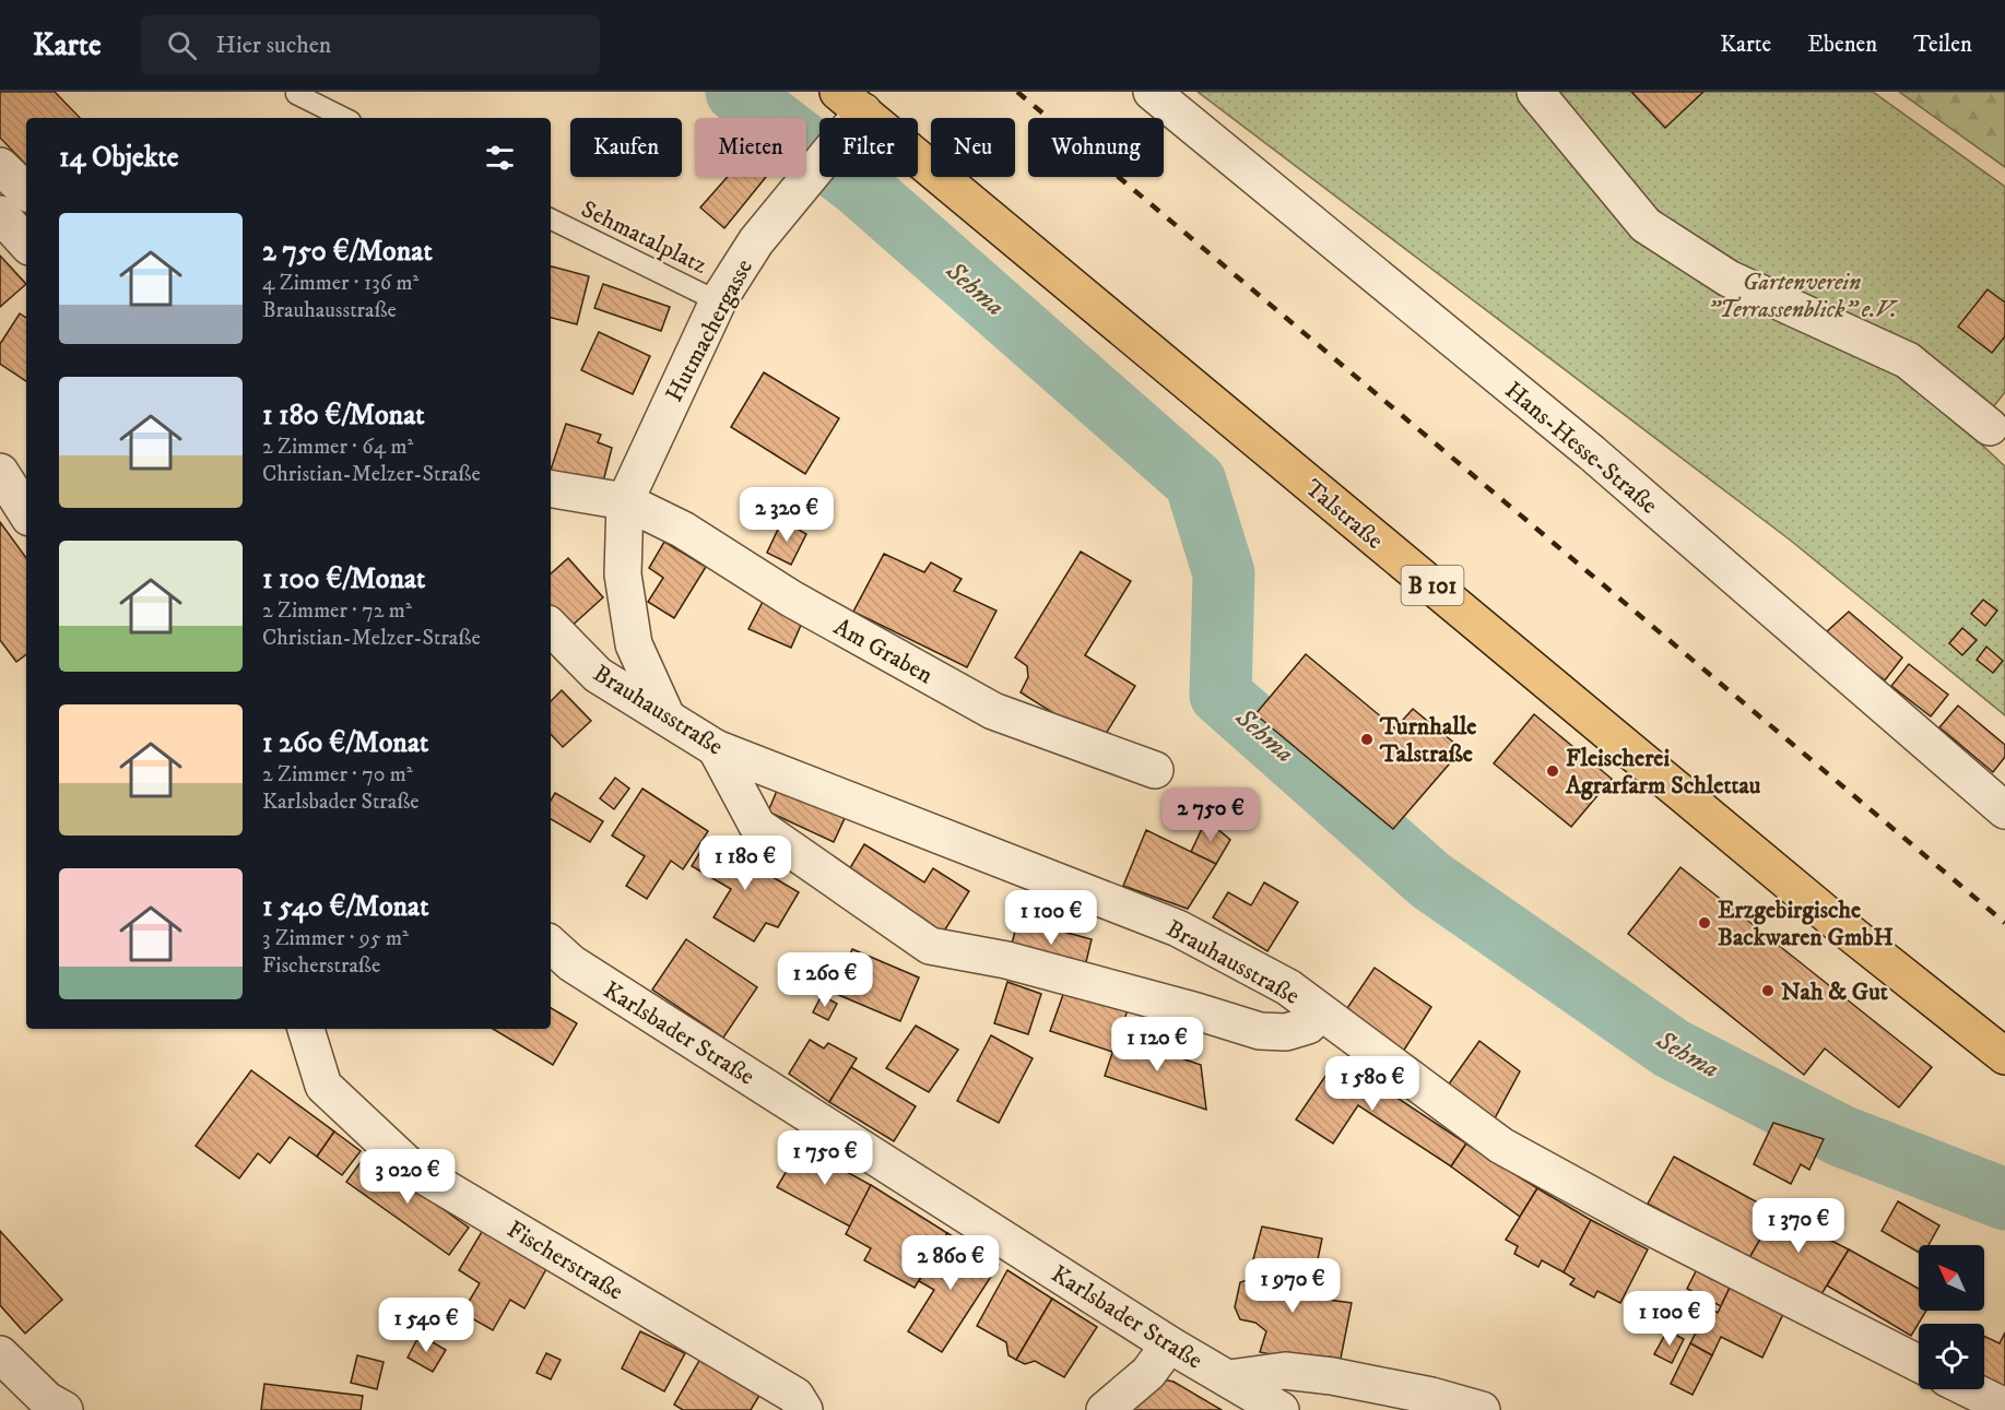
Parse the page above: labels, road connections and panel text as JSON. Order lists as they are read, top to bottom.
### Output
{
  "streets": {
    "main road": ["Talstraße", "B 101"],
    "street": [
      "Hutmachergasse",
      "Hans-Hesse-Straße",
      "Am Graben",
      "Brauhausstraße",
      "Karlsbader Straße",
      "Fischerstraße"
    ],
    "lane": ["Sehmatalplatz"]
  },
  "crossings": [
    ["Sehmatalplatz", "Hutmachergasse"],
    ["Hutmachergasse", "Talstraße"],
    ["Hutmachergasse", "Am Graben"],
    ["Hutmachergasse", "Brauhausstraße"]
  ],
  "water": ["Sehma"],
  "parks": ["Gartenverein \"Terrassenblick\" e.V."],
  "places": [
    "Turnhalle Talstraße",
    "Fleischerei Agrarfarm Schlettau",
    "Erzgebirgische Backwaren GmbH",
    "Nah & Gut"
  ],
  "north": "top left",
  "page": {
    "header": "Karte",
    "search": "Hier suchen",
    "nav": ["Karte", "Ebenen", "Teilen"],
    "chip": [
      "Kaufen",
      "Mieten",
      "Filter",
      "Neu",
      "Wohnung"
    ],
    "heading": "14 Objekte",
    "list": [
      {
        "name": "2 750 €/Monat",
        "note": "4 Zimmer · 136 m² · Brauhausstraße"
      },
      {
        "name": "1 180 €/Monat",
        "note": "2 Zimmer · 64 m² · Christian-Melzer-Straße"
      },
      {
        "name": "1 100 €/Monat",
        "note": "2 Zimmer · 72 m² · Christian-Melzer-Straße"
      },
      {
        "name": "1 260 €/Monat",
        "note": "2 Zimmer · 70 m² · Karlsbader Straße"
      },
      {
        "name": "1 540 €/Monat",
        "note": "3 Zimmer · 95 m² · Fischerstraße"
      }
    ],
    "price": [
      "2 320 €",
      "2 750 €",
      "1 180 €",
      "1 100 €",
      "1 260 €",
      "1 120 €",
      "1 580 €",
      "1 750 €",
      "3 020 €",
      "1 370 €",
      "2 860 €",
      "1 970 €",
      "1 100 €",
      "1 540 €"
    ]
  }
}
